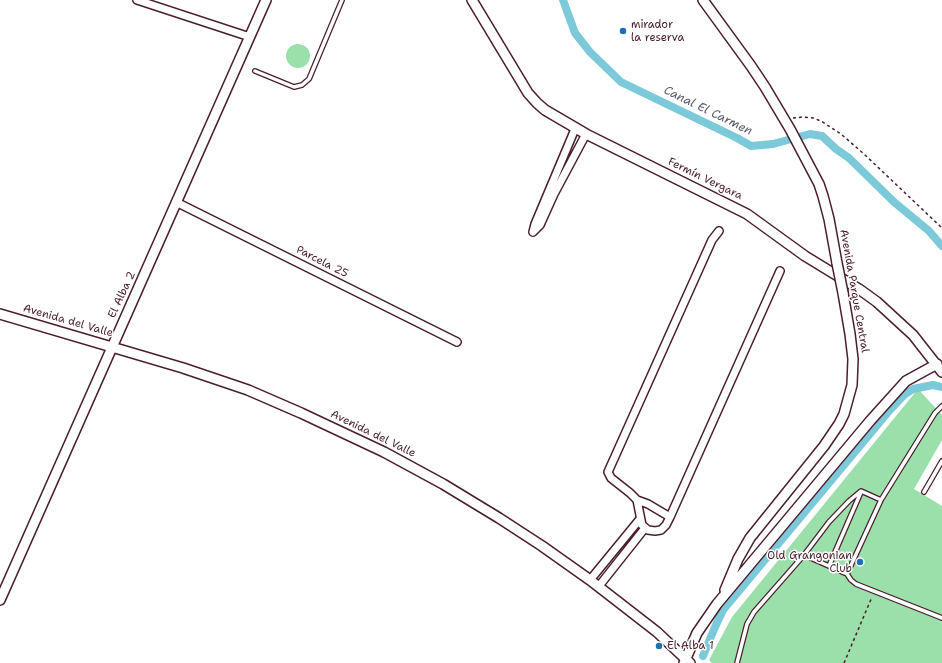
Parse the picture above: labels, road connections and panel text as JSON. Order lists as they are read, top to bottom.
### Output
{
  "streets": {
    "street": [
      "Fermín Vergara",
      "Parcela 25",
      "Avenida Parque Central",
      "El Alba 2",
      "Avenida del Valle"
    ]
  },
  "crossings": [
    ["Parcela 25", "El Alba 2"],
    ["El Alba 2", "Avenida del Valle"]
  ],
  "water": ["Canal El Carmen"],
  "places": ["mirador la reserva", "Old Grangonian Club", "El Alba 1"]
}
